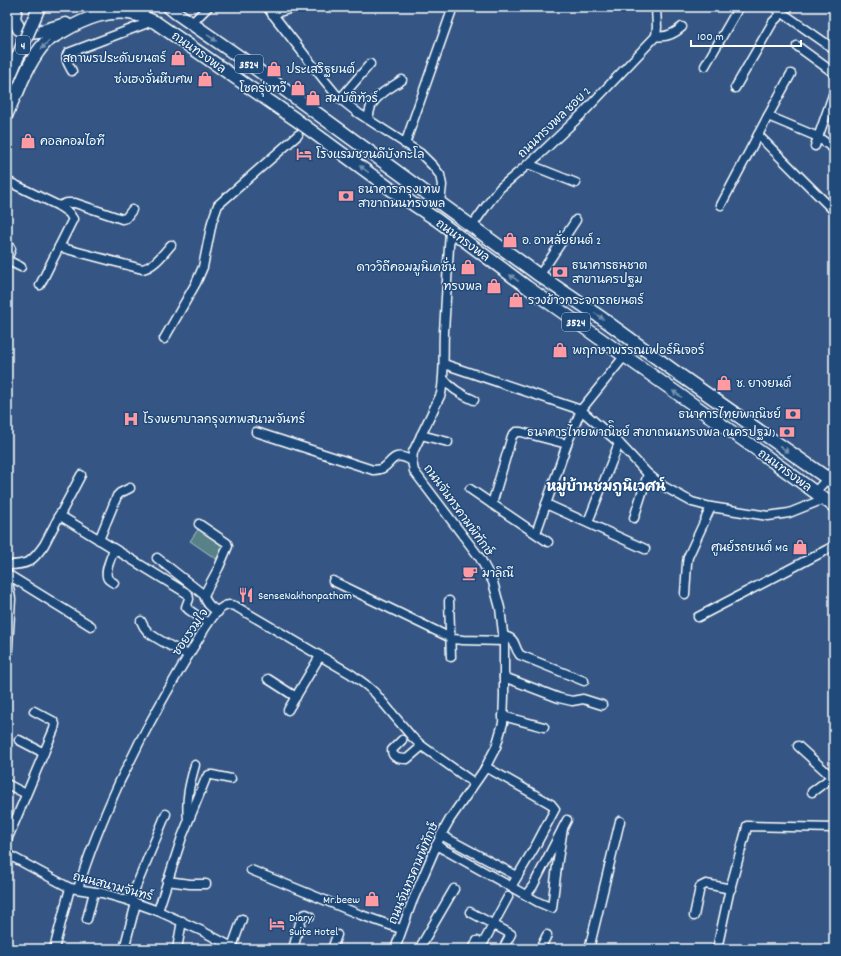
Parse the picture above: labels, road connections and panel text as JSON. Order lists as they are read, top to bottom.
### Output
{
  "streets": {
    "highway": ["4", "ถนนทรงพล", "3524"],
    "street": [
      "ถนนทรงพล ซอย 2",
      "ถนนจันทรคามพิทักษ์",
      "ซอยรวมใจ",
      "ถนนสนามจันทร์"
    ]
  },
  "crossings": [
    ["ถนนทรงพล", "ถนนทรงพล ซอย 2"],
    ["ถนนทรงพล", "ถนนจันทรคามพิทักษ์"],
    ["ถนนจันทรคามพิทักษ์", "ซอยรวมใจ"],
    ["ซอยรวมใจ", "ถนนสนามจันทร์"]
  ],
  "districts": ["หมู่บ้านชมภูนิเวศน์"],
  "places": {
    "shop": [
      "สถาพรประดับยนตร์",
      "ประเสริฐยนต์",
      "ซ่งเฮงจั่นหีบศพ",
      "โชครุ่งทวี",
      "สมบัติทัวร์",
      "คอลคอมไอที",
      "อ. อาหลั่ยยนต์ 2",
      "ดาววิถีคอมมูนิเคชั่น",
      "ทรงพล",
      "รวงข้าวกระจกรถยนตร์",
      "พฤกษาพรรณเฟอร์นิเจอร์",
      "ช. ยางยนต์",
      "ศูนย์รถยนต์ MG",
      "Mr.beew"
    ],
    "hotel": ["โรงแรมชวนดีบังกะโล", "Diary Suite Hotel"],
    "bank": [
      "ธนาคารกรุงเทพ สาขาถนนทรงพล",
      "ธนาคารธนชาต สาขานครปฐม",
      "ธนาคารไทยพาณิชย์",
      "ธนาคารไทยพาณิิชย์ สาขาถนนทรงพล (นครปฐม)"
    ],
    "hospital": ["โรงพยาบาลกรุงเทพสนามจันทร์"],
    "cafe": ["มาลิณี"],
    "restaurant": ["SenseNakhonpathom"]
  },
  "scale_bar": "100 m"
}
